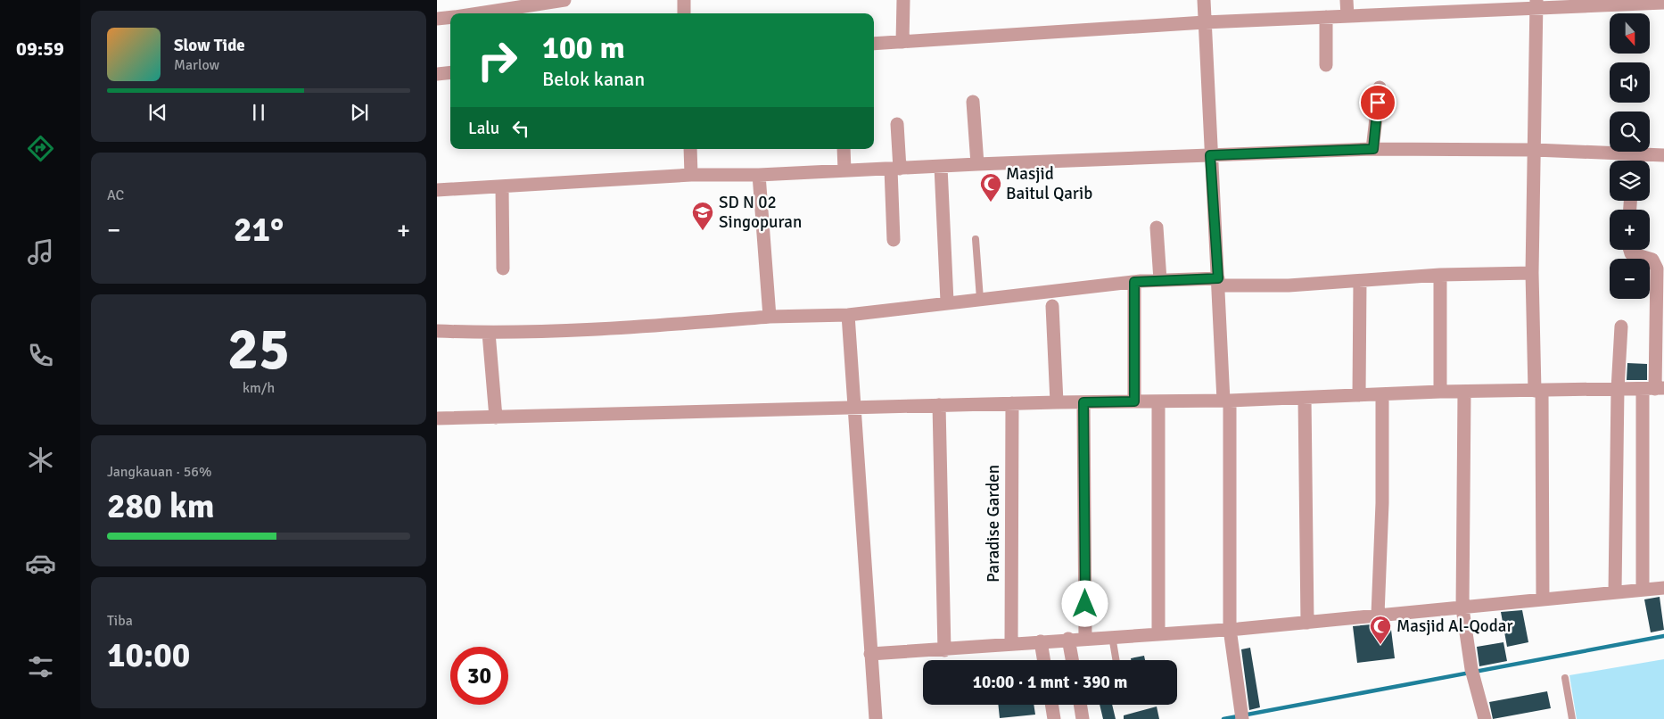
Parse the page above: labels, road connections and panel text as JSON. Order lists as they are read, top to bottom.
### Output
{
  "streets": {
    "street": ["Paradise Garden"]
  },
  "places": {
    "mosque": ["Masjid Baitul Qarib", "Masjid Al-Qodar"],
    "school or university": ["SD N 02 Singopuran"]
  },
  "north": "bottom",
  "page": {
    "tabs": "09:59",
    "map_buttons": ["+", "−"],
    "turn": ["100 m", "Belok kanan"],
    "song": ["Slow Tide", "Marlow"],
    "then": "Lalu",
    "tile": [
      "AC",
      ["25", "km/h"],
      ["Jangkauan · 56%", "280 km"],
      ["Tiba", "10:00"]
    ],
    "heat": ["−", "21°", "+"],
    "limit": "30",
    "trip": "10:00 · 1 mnt · 390 m"
  }
}
